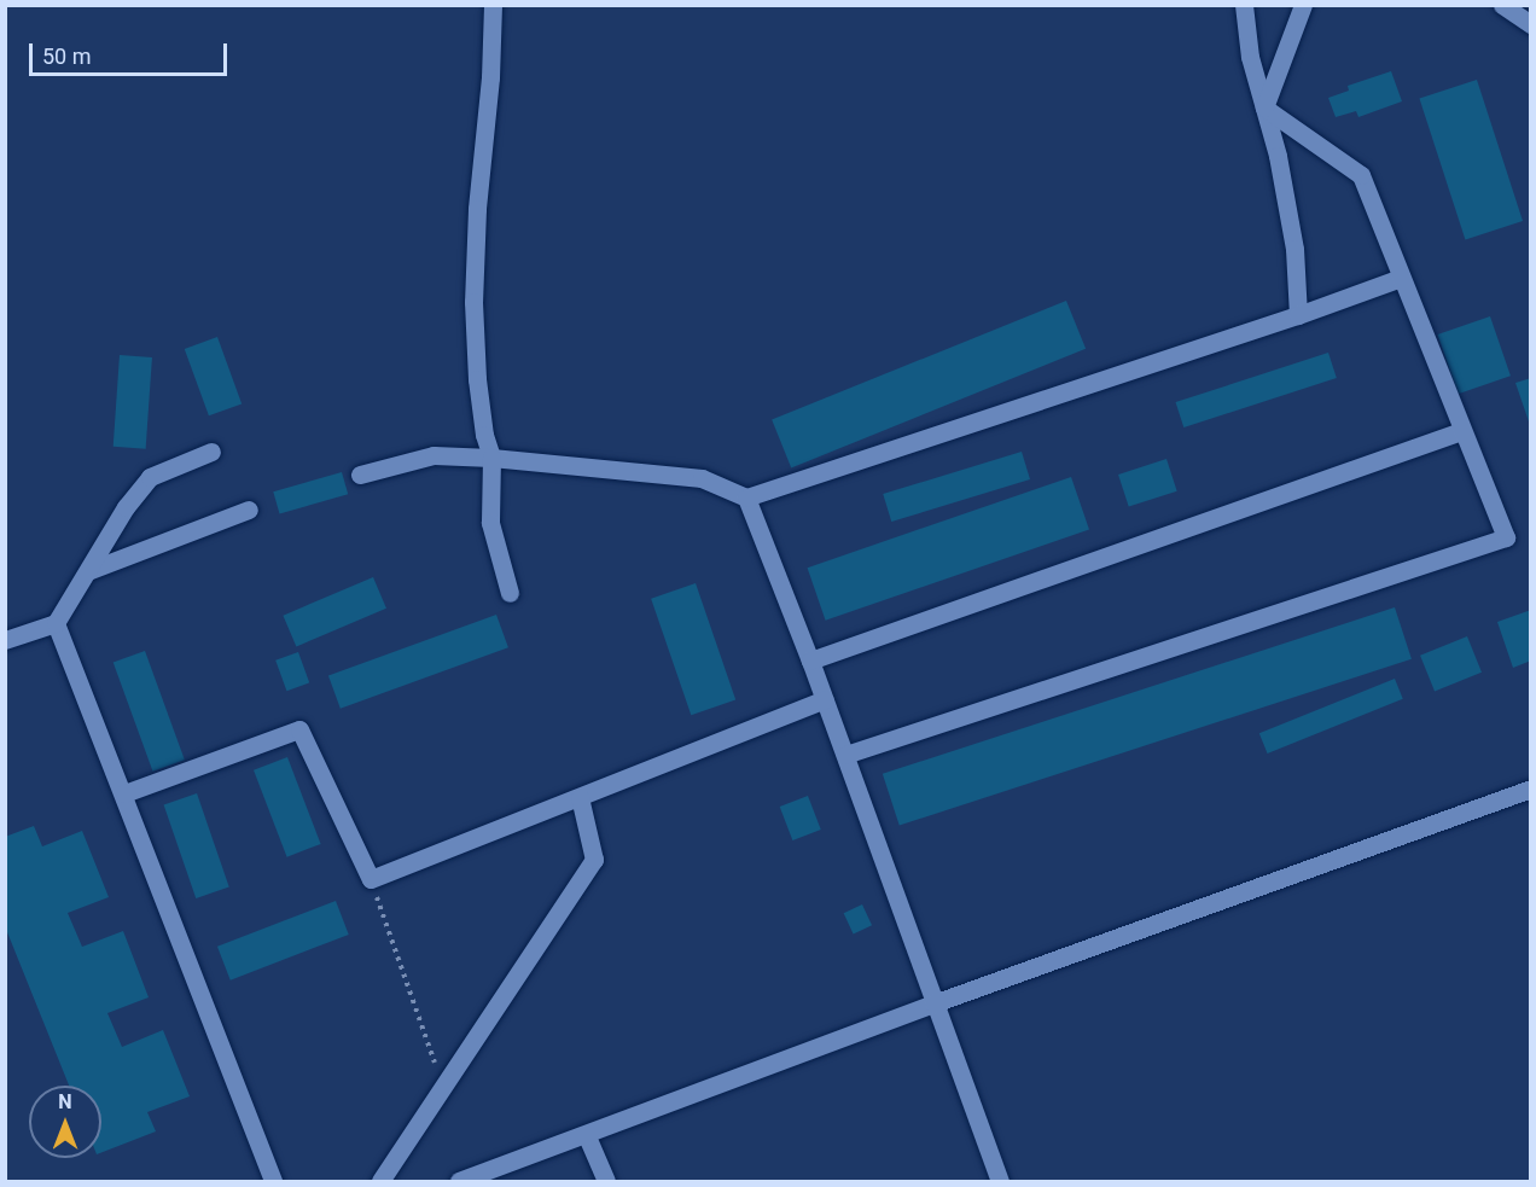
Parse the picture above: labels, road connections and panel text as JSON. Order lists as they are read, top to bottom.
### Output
{
  "scale_bar": "50 m",
  "north": "top"
}
